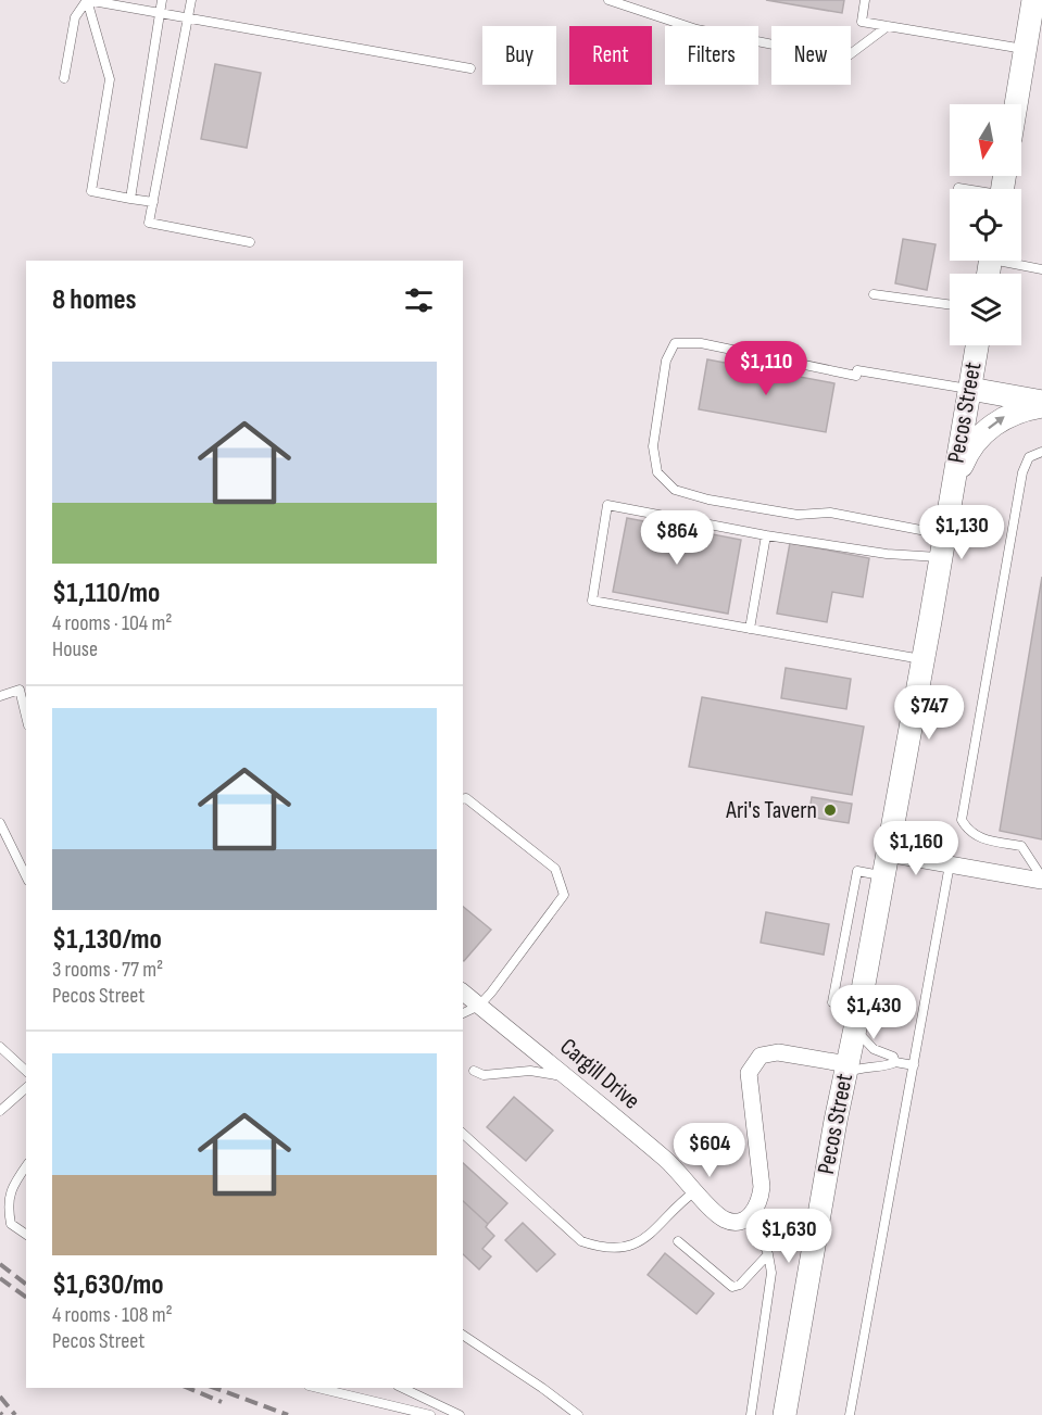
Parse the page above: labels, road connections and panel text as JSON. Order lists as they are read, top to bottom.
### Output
{
  "streets": {
    "main road": ["Pecos Street"],
    "street": ["Cargill Drive"]
  },
  "places": ["Ari's Tavern"],
  "north": "bottom",
  "page": {
    "chip": [
      "Buy",
      "Rent",
      "Filters",
      "New"
    ],
    "heading": "8 homes",
    "list": [
      {
        "name": "$1,110/mo",
        "note": "4 rooms · 104 m² · House"
      },
      {
        "name": "$1,130/mo",
        "note": "3 rooms · 77 m² · Pecos Street"
      },
      {
        "name": "$1,630/mo",
        "note": "4 rooms · 108 m² · Pecos Street"
      }
    ],
    "price": [
      "$1,110",
      "$1,130",
      "$864",
      "$747",
      "$1,160",
      "$1,430",
      "$604",
      "$1,630"
    ]
  }
}
